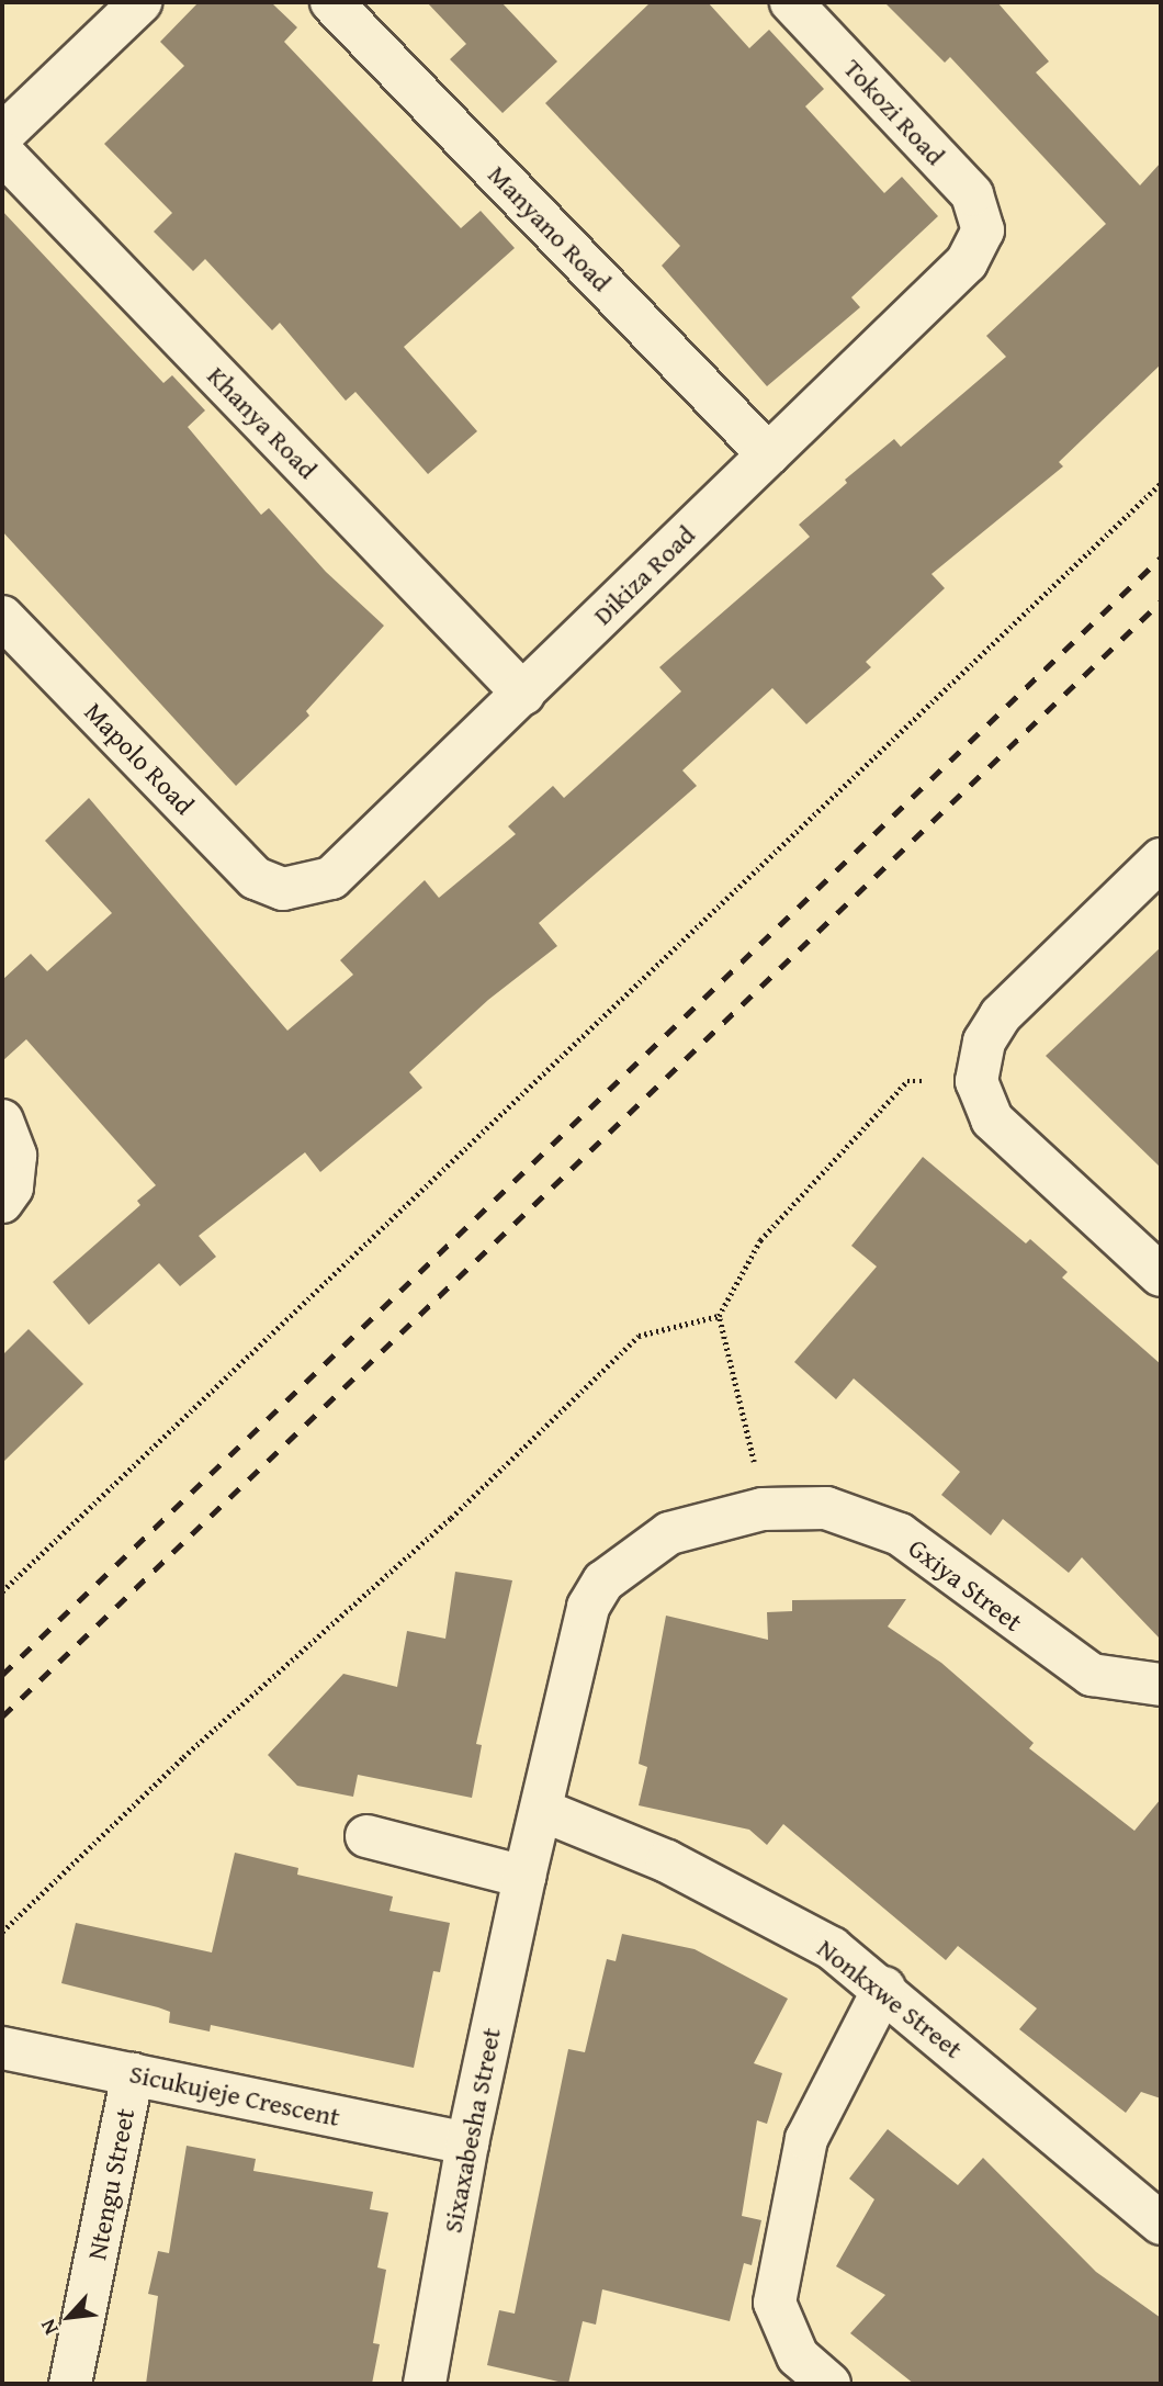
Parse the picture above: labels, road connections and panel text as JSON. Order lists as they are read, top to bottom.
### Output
{
  "streets": {
    "street": [
      "Tokozi Road",
      "Manyano Road",
      "Khanya Road",
      "Dikiza Road",
      "Mapolo Road",
      "Gxiya Street",
      "Nonkxwe Street",
      "Sicukujeje Crescent",
      "Sixaxabesha Street",
      "Ntengu Street"
    ]
  },
  "crossings": [
    ["Tokozi Road", "Dikiza Road"],
    ["Manyano Road", "Dikiza Road"],
    ["Khanya Road", "Dikiza Road"],
    ["Dikiza Road", "Mapolo Road"],
    ["Gxiya Street", "Sixaxabesha Street"],
    ["Nonkxwe Street", "Sixaxabesha Street"],
    ["Sicukujeje Crescent", "Sixaxabesha Street"],
    ["Sicukujeje Crescent", "Ntengu Street"]
  ],
  "north": "bottom left"
}
